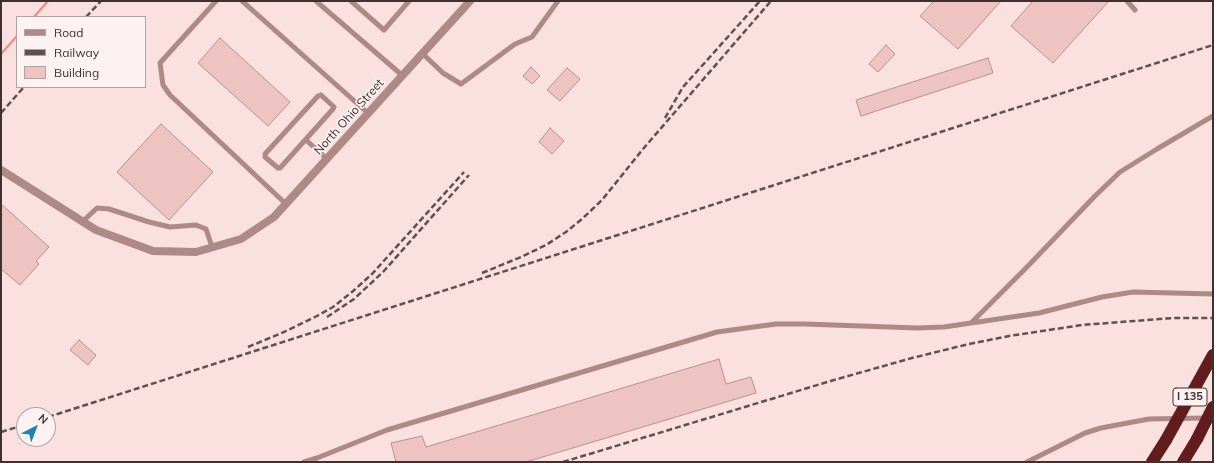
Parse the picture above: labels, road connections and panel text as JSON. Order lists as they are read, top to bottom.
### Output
{
  "streets": {
    "highway": ["I 135"],
    "street": ["North Ohio Street"]
  },
  "legend": ["Road", "Railway", "Building"],
  "north": "top right"
}
